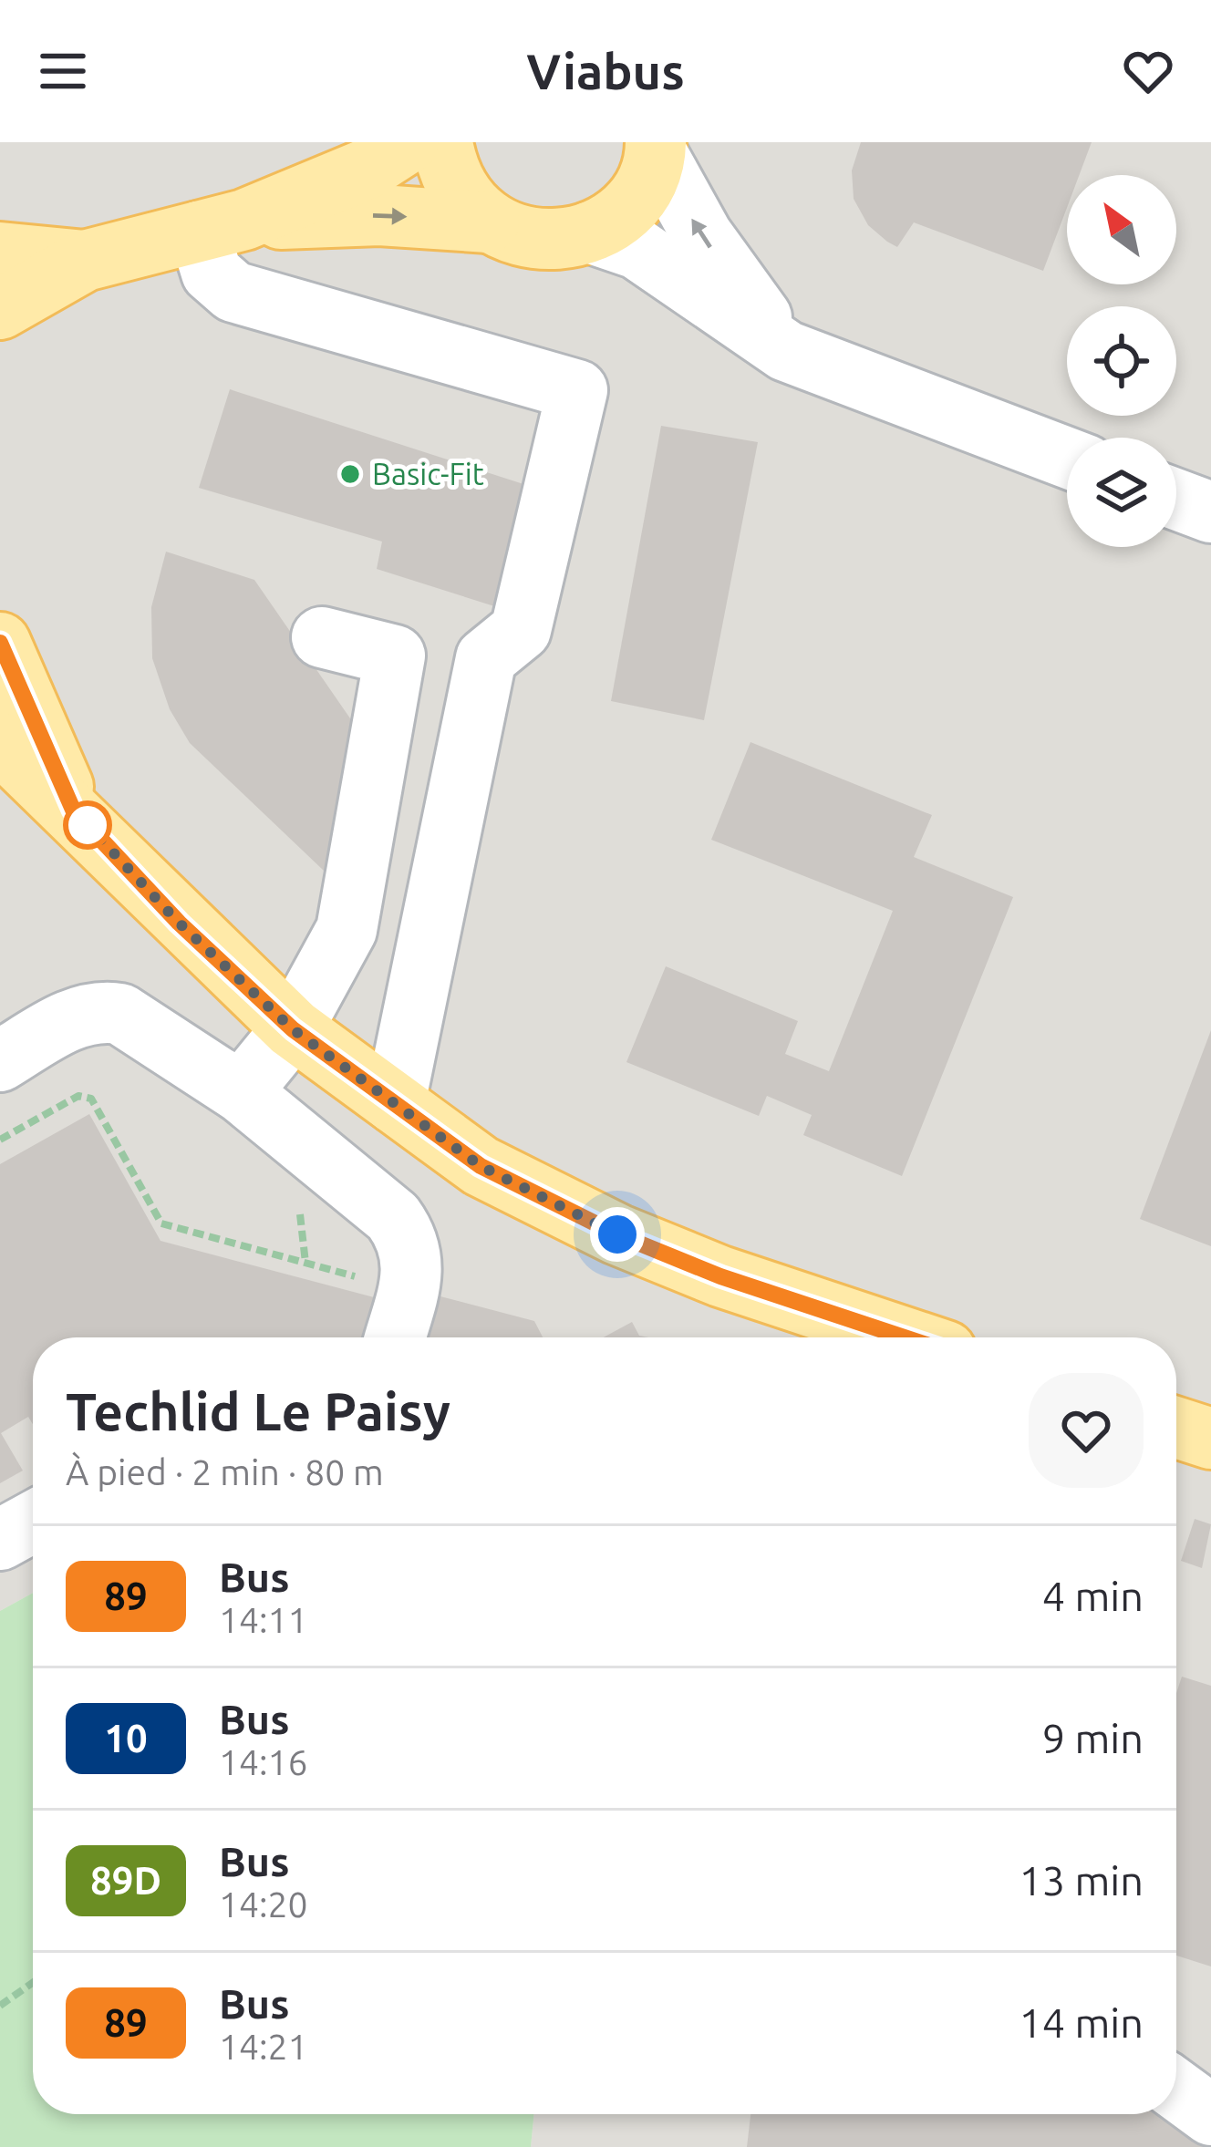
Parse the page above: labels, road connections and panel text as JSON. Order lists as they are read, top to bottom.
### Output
{
  "places": ["Basic-Fit"],
  "lines": ["bus line 89"],
  "north": "top left",
  "page": {
    "header": "Viabus",
    "heading": ["Techlid Le Paisy", "À pied · 2 min · 80 m"],
    "list": [
      {
        "mark": "89",
        "name": "Bus",
        "note": "14:11",
        "value": "4 min"
      },
      {
        "mark": "10",
        "name": "Bus",
        "note": "14:16",
        "value": "9 min"
      },
      {
        "mark": "89D",
        "name": "Bus",
        "note": "14:20",
        "value": "13 min"
      },
      {
        "mark": "89",
        "name": "Bus",
        "note": "14:21",
        "value": "14 min"
      }
    ]
  }
}
